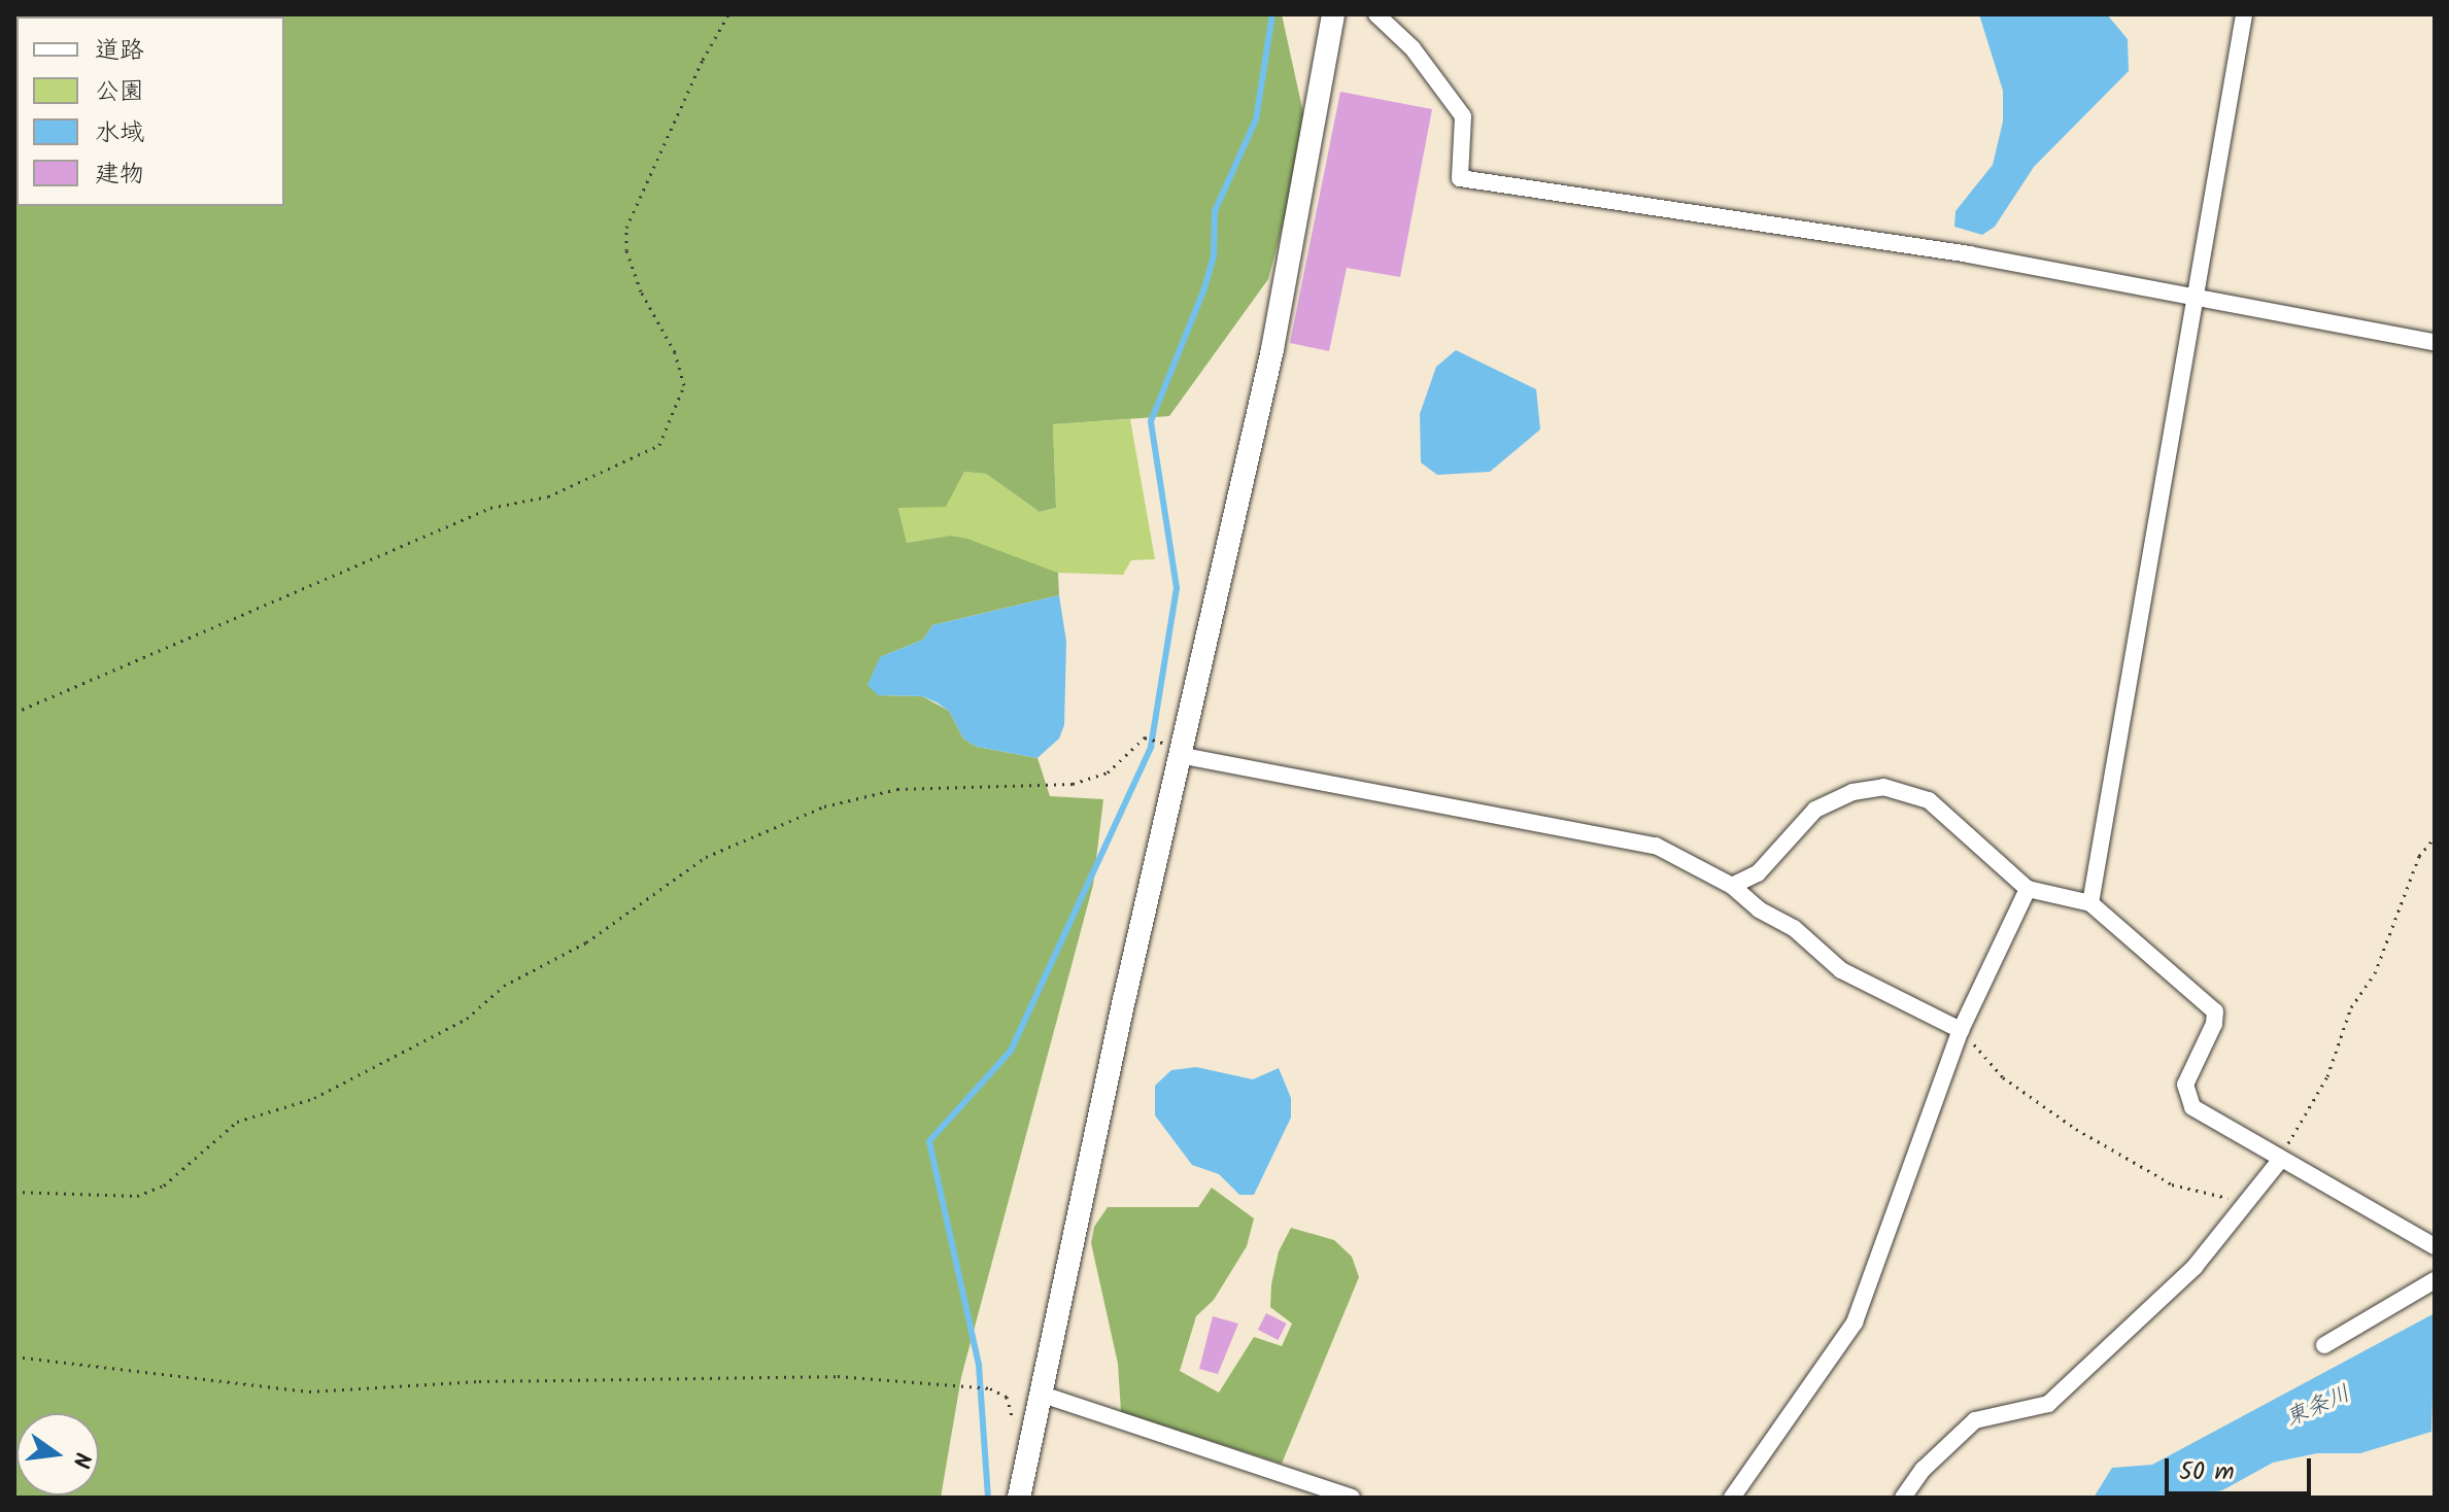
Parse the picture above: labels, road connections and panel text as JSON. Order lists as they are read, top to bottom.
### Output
{
  "water": ["東条川"],
  "legend": [
    "道路",
    "公園",
    "水域",
    "建物"
  ],
  "scale_bar": "50 m",
  "north": "right"
}
